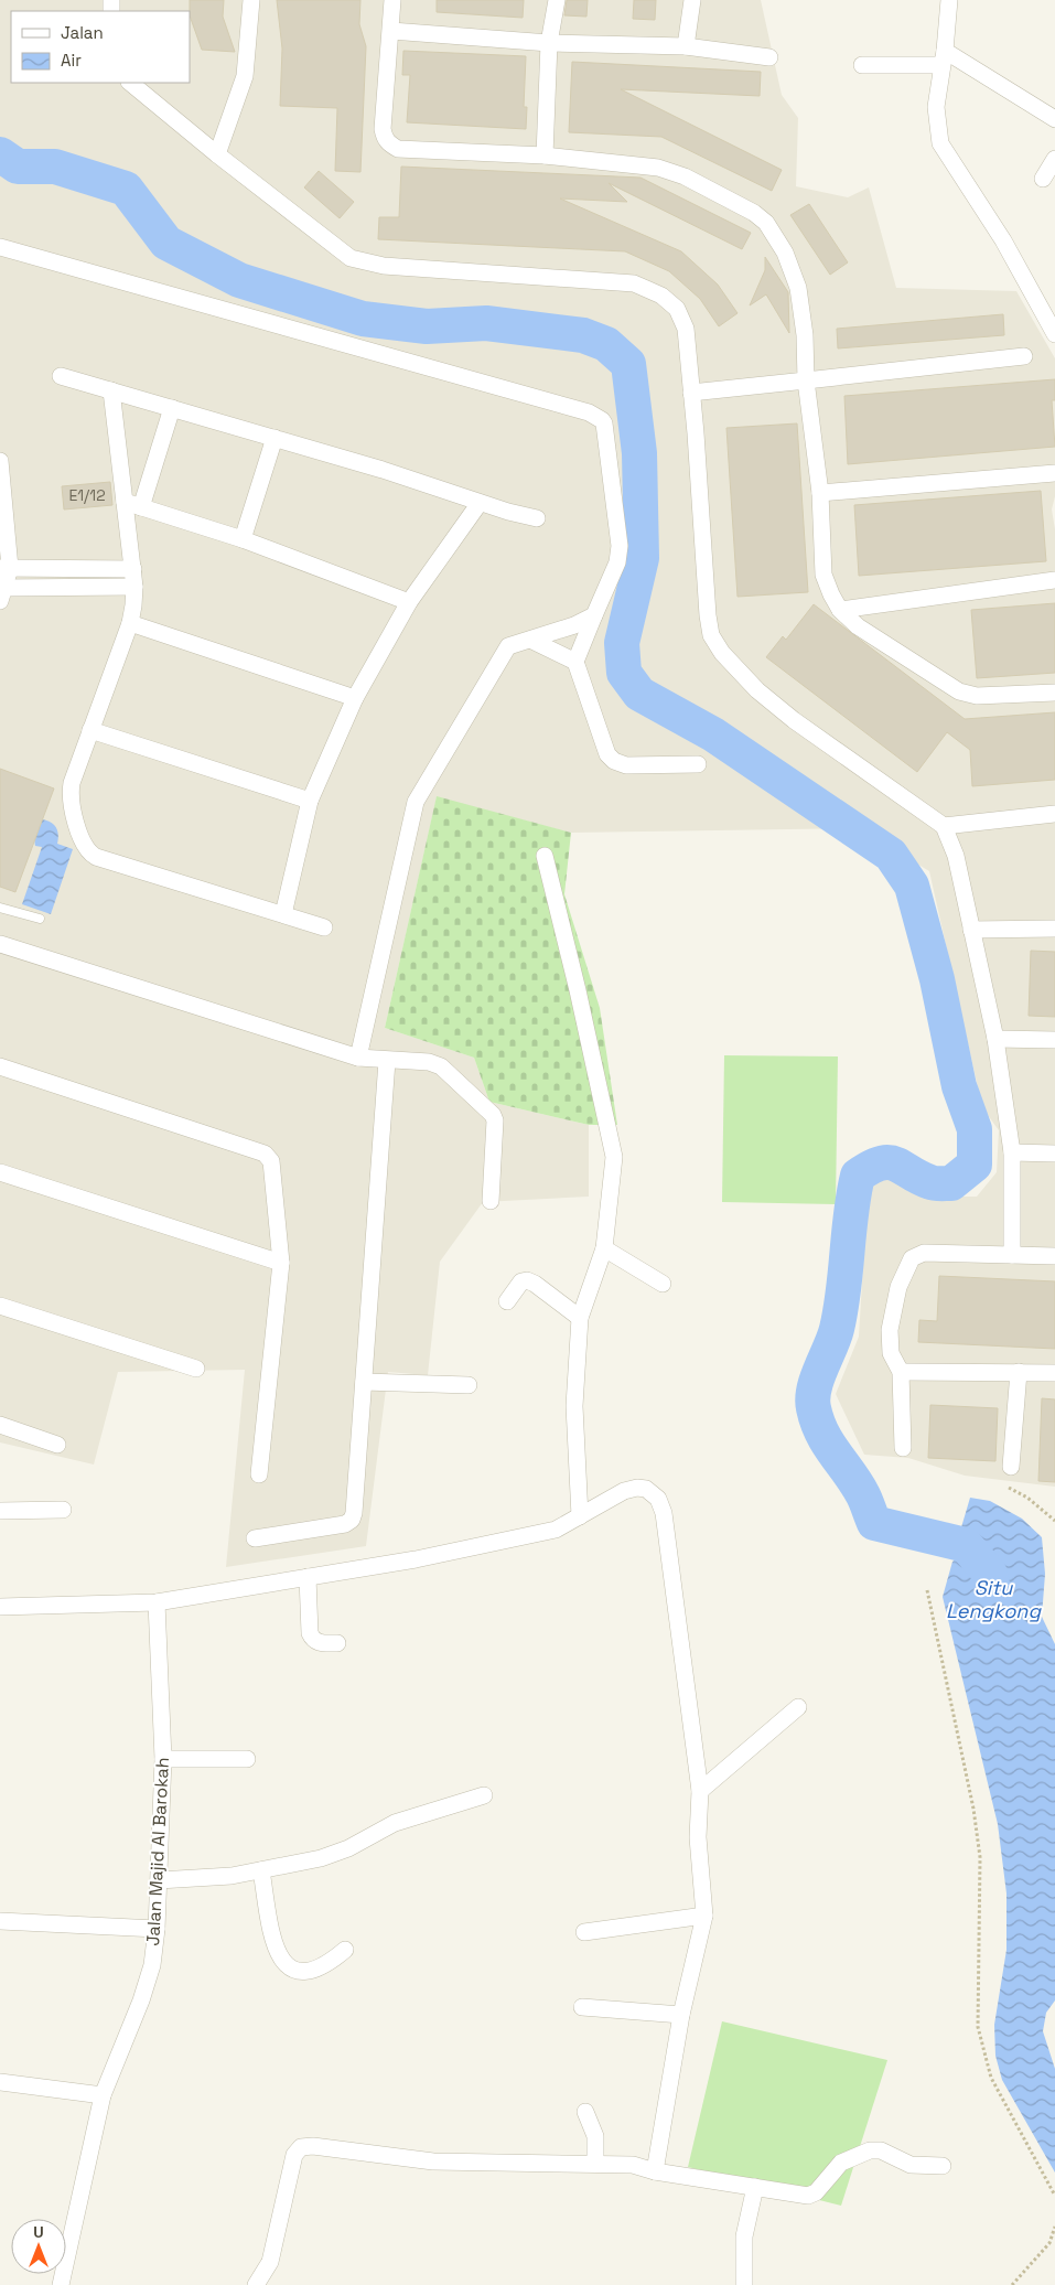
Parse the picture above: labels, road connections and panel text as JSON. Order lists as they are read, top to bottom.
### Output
{
  "streets": {
    "street": ["Jalan Majid Al Barokah"]
  },
  "water": ["Situ Lengkong"],
  "house_numbers": ["E1/12"],
  "legend": ["Jalan", "Air"],
  "north": "top"
}
